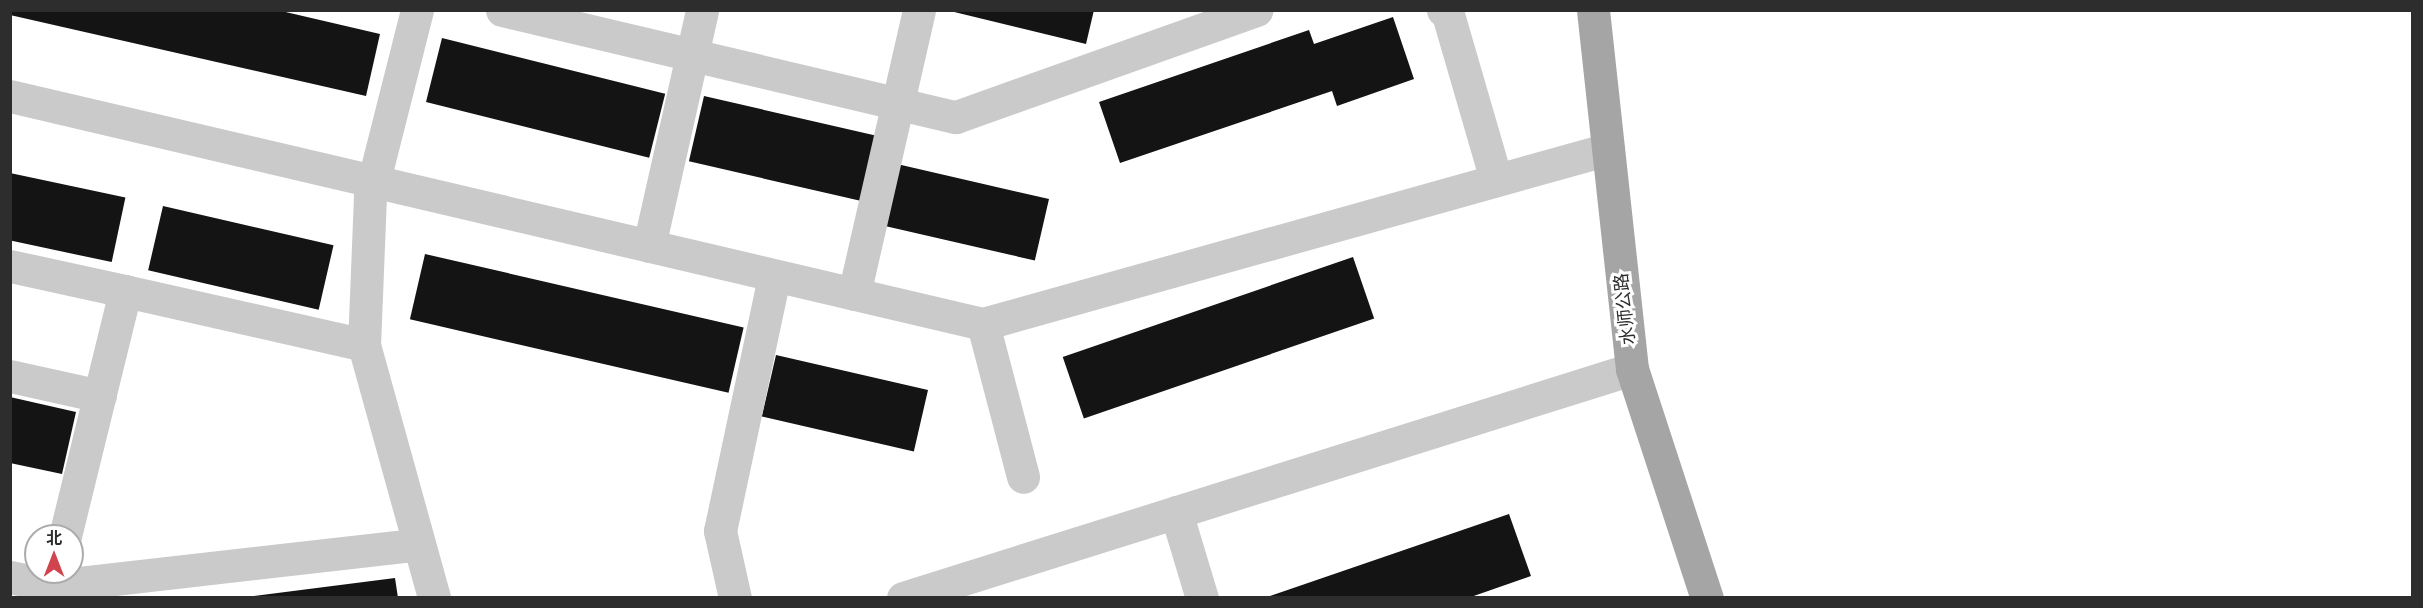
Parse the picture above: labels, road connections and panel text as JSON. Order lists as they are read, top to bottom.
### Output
{
  "streets": {
    "main road": ["水师公路"]
  },
  "north": "top"
}
